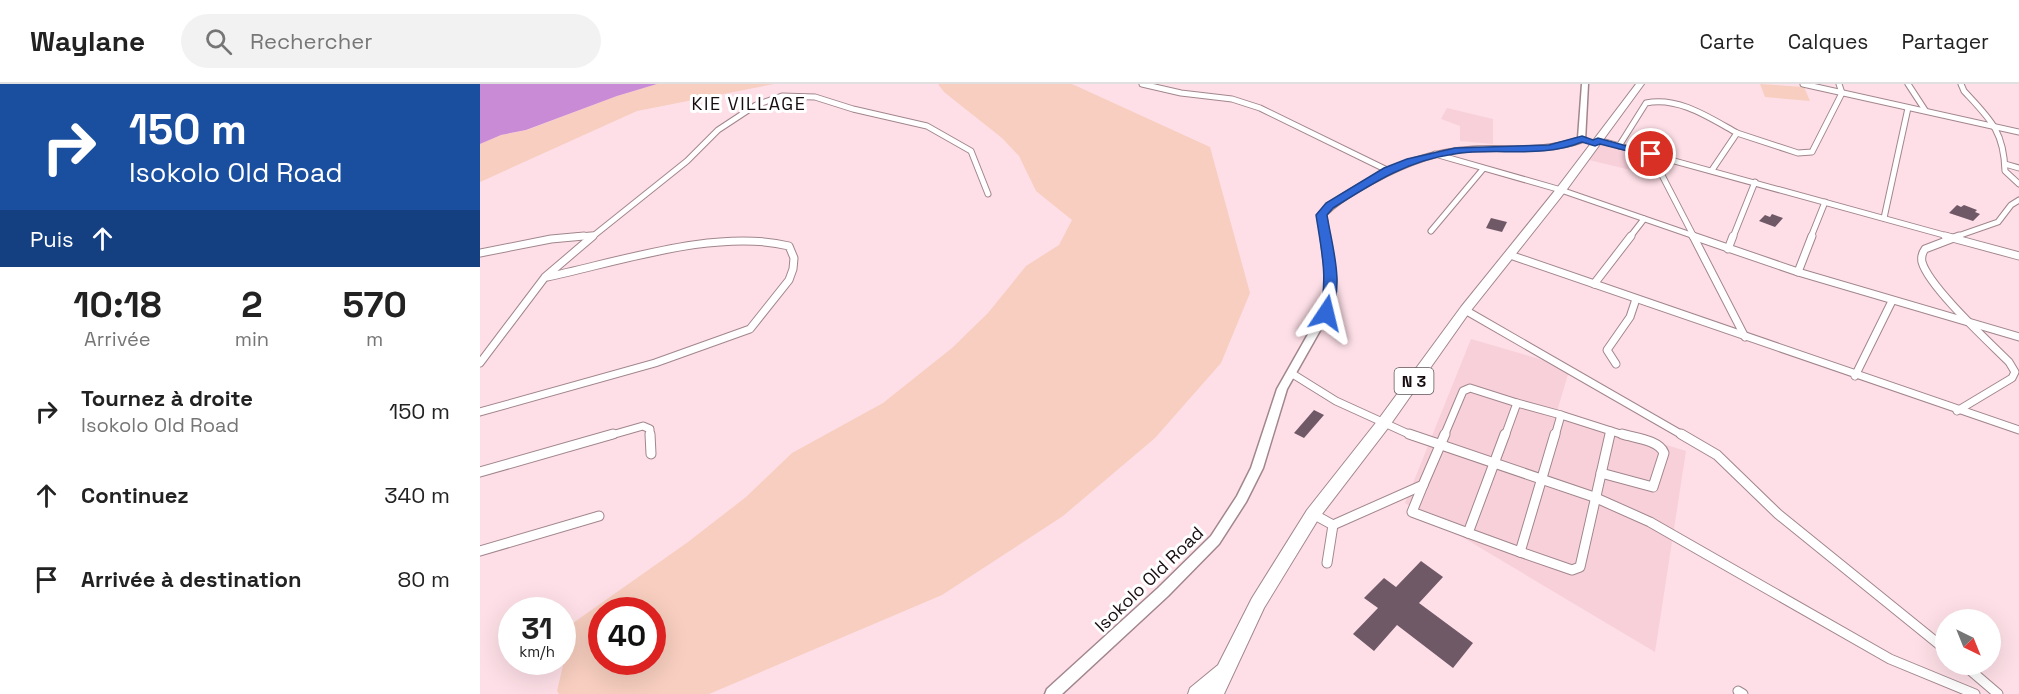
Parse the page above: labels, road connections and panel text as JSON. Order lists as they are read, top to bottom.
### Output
{
  "streets": {
    "highway": ["N 3"],
    "street": ["Isokolo Old Road"]
  },
  "districts": ["KIE VILLAGE"],
  "north": "bottom right",
  "page": {
    "header": "Waylane",
    "search": "Rechercher",
    "nav": ["Carte", "Calques", "Partager"],
    "turn": ["150 m", "Isokolo Old Road"],
    "then": "Puis",
    "eta": [
      "10:18",
      "Arrivée",
      "2",
      "min",
      "570",
      "m"
    ],
    "list": [
      {
        "name": "Tournez à droite",
        "note": "Isokolo Old Road",
        "value": "150 m"
      },
      {
        "name": "Continuez",
        "value": "340 m"
      },
      {
        "name": "Arrivée à destination",
        "value": "80 m"
      }
    ],
    "speed": "31 km/h",
    "limit": "40"
  }
}
